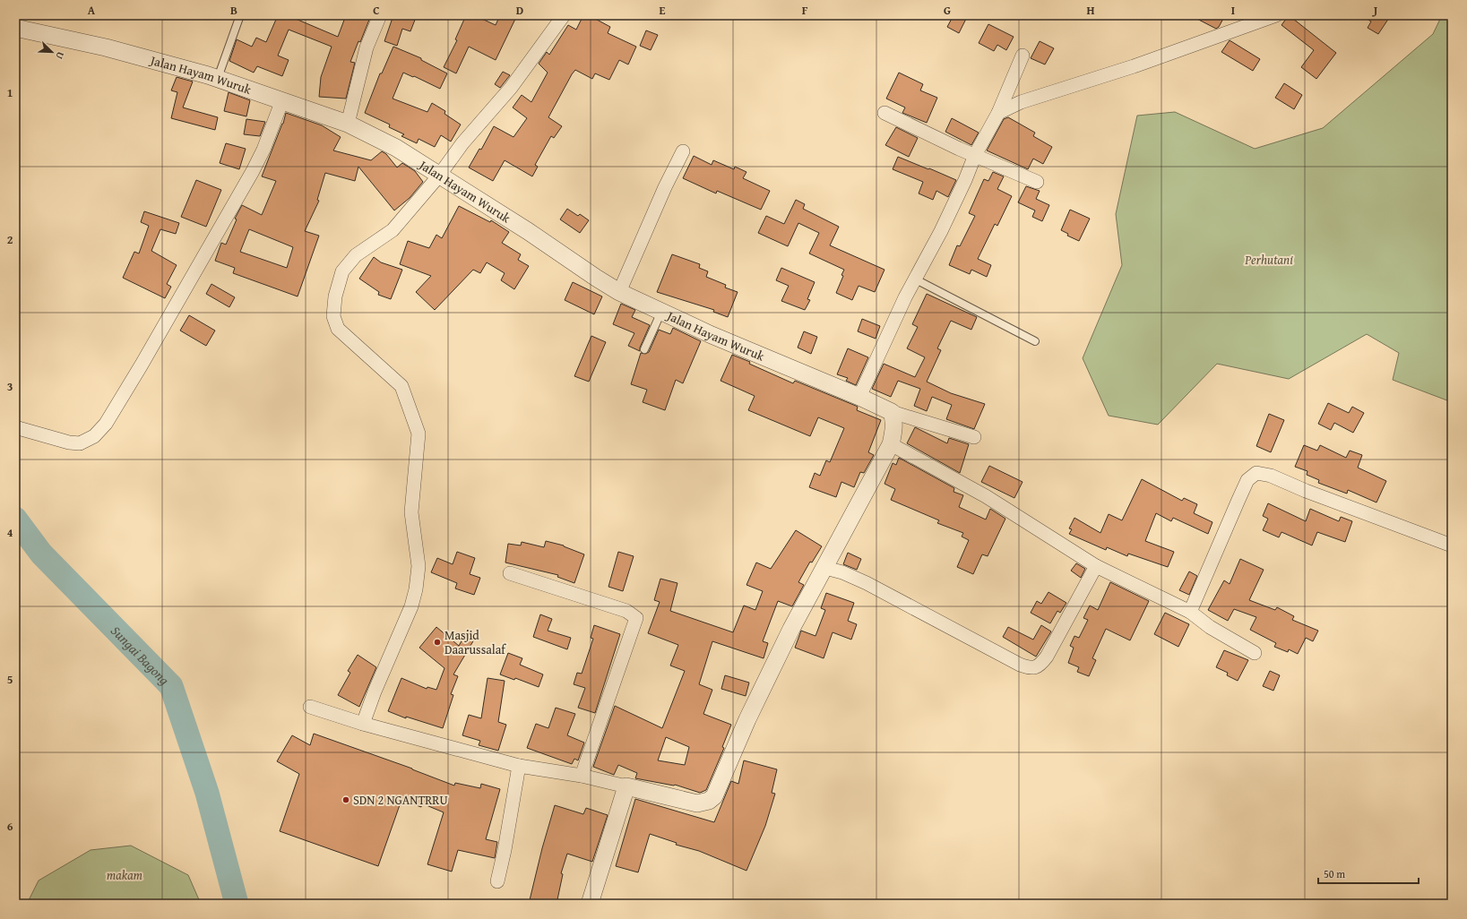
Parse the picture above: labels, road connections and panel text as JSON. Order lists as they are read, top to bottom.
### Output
{
  "streets": {
    "street": ["Jalan Hayam Wuruk"]
  },
  "water": ["Sungai Bagong"],
  "parks": ["Perhutani", "makam"],
  "places": ["Masjid Daarussalaf", "SDN 2 NGANTRRU"],
  "scale_bar": "50 m",
  "north": "bottom right",
  "grid": {
    "columns": [
      "A",
      "B",
      "C",
      "D",
      "E",
      "F",
      "G",
      "H",
      "I",
      "J"
    ],
    "rows": [
      "1",
      "2",
      "3",
      "4",
      "5",
      "6"
    ]
  }
}
